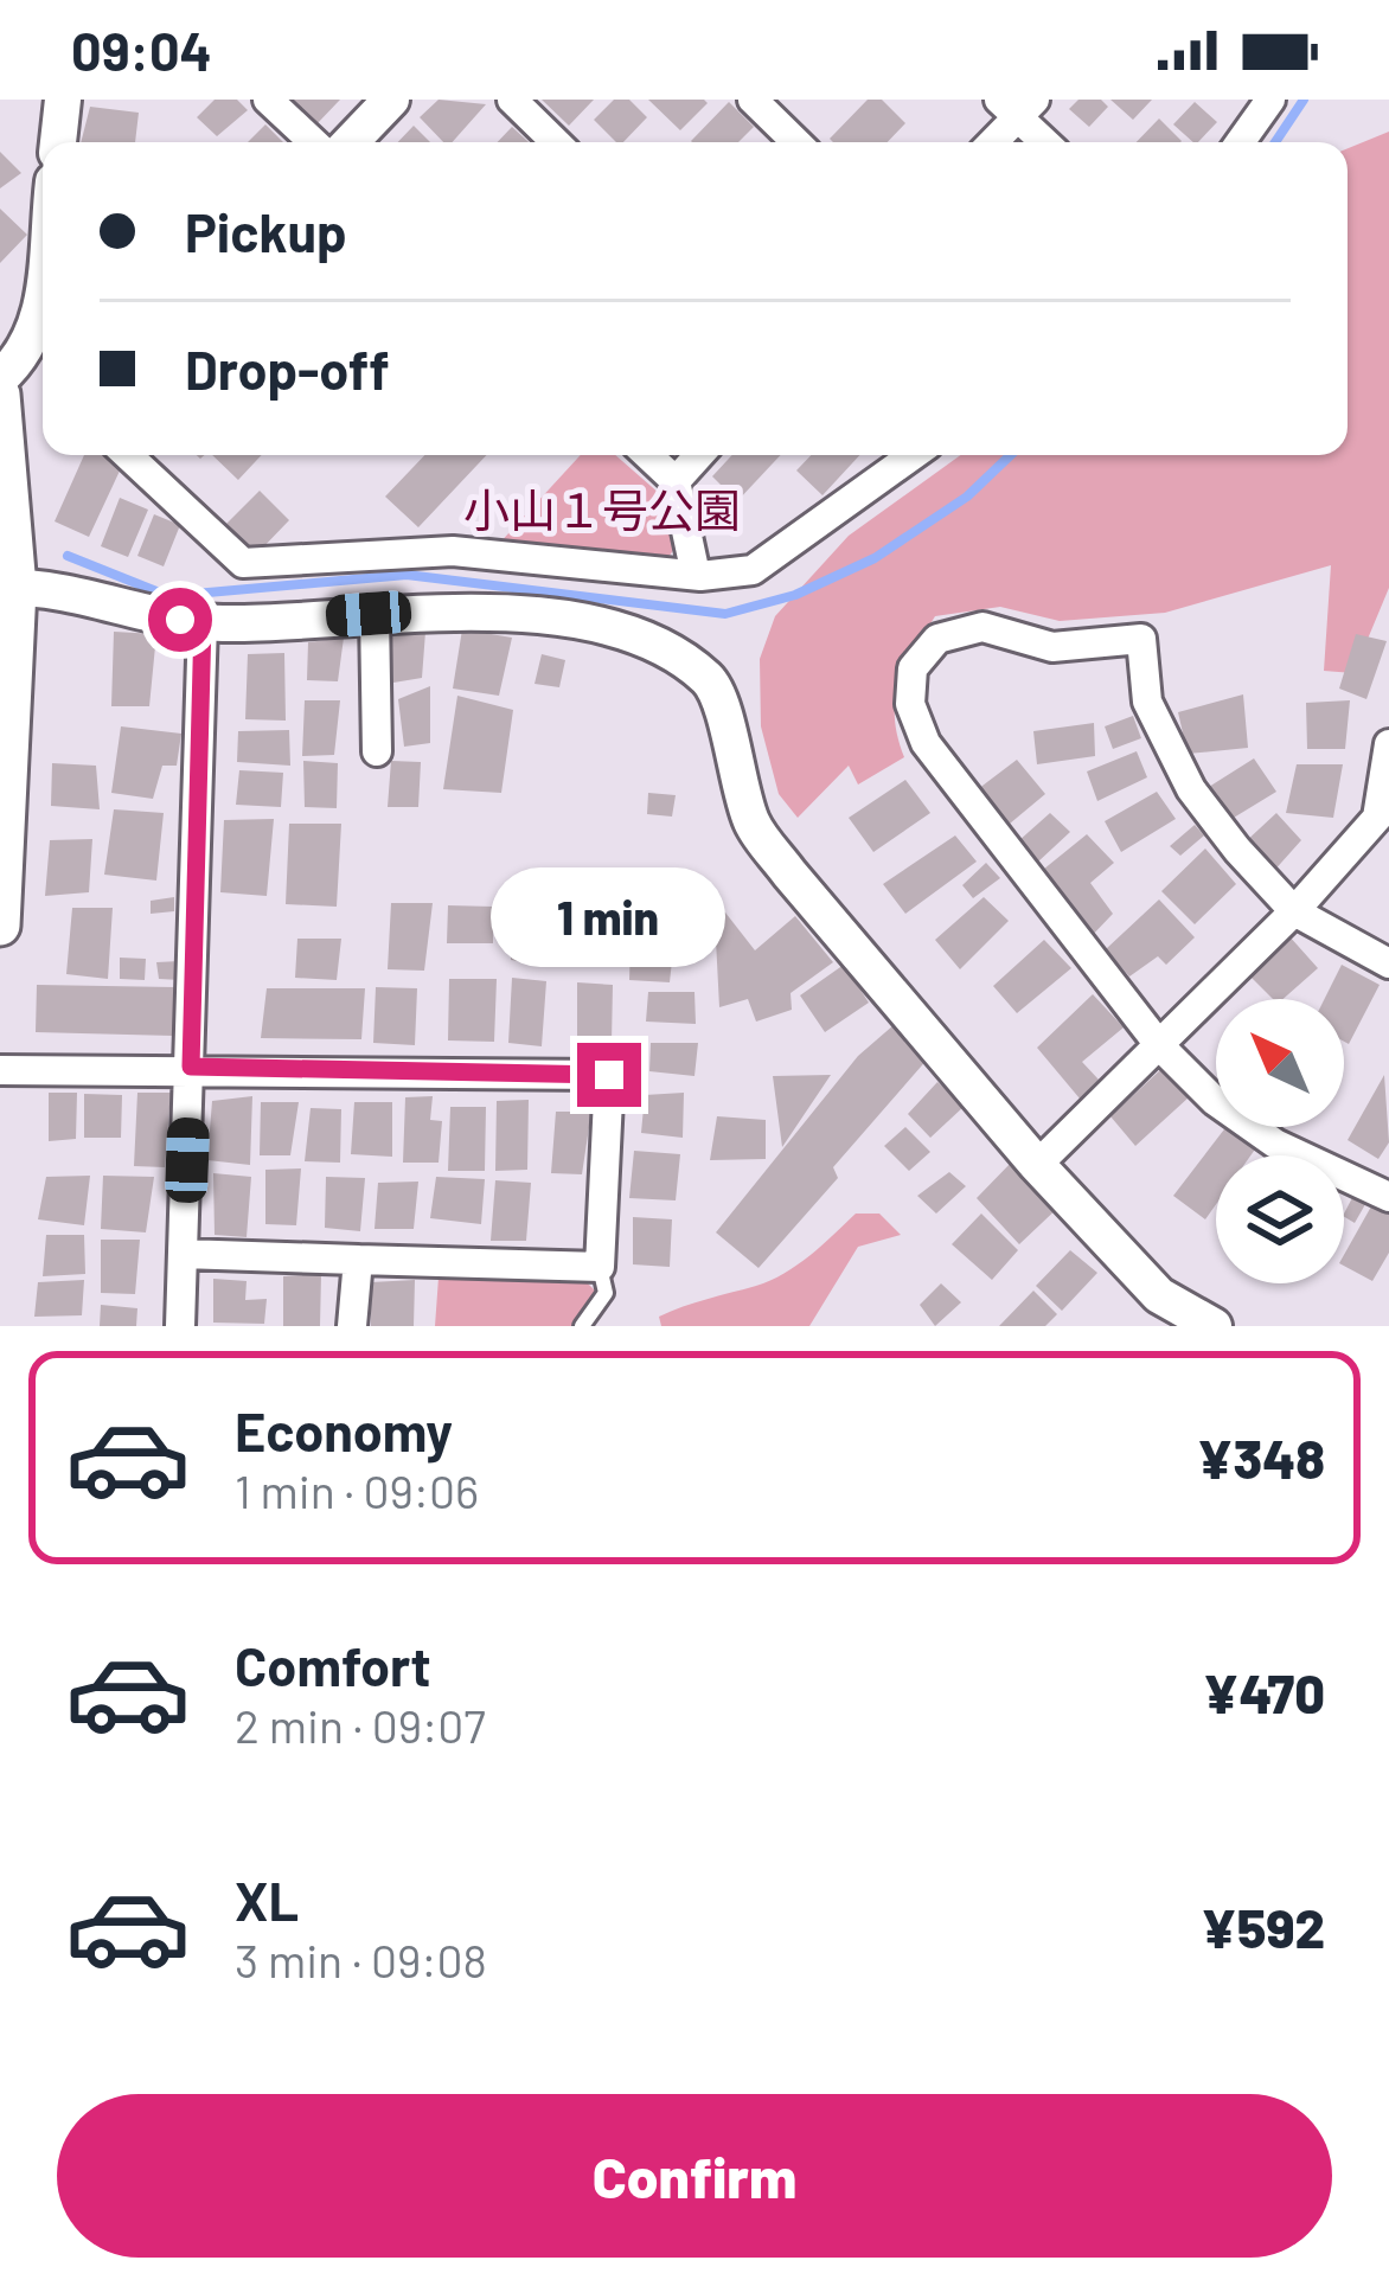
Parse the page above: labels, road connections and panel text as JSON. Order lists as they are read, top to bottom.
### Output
{
  "parks": ["小山１号公園"],
  "north": "top left",
  "page": {
    "status": "09:04",
    "banner": ["Pickup", "Drop-off"],
    "bubble": "1 min",
    "list": [
      {
        "name": "Economy",
        "note": "1 min · 09:06",
        "value": "¥348"
      },
      {
        "name": "Comfort",
        "note": "2 min · 09:07",
        "value": "¥470"
      },
      {
        "name": "XL",
        "note": "3 min · 09:08",
        "value": "¥592"
      }
    ],
    "buttons": "Confirm"
  }
}
